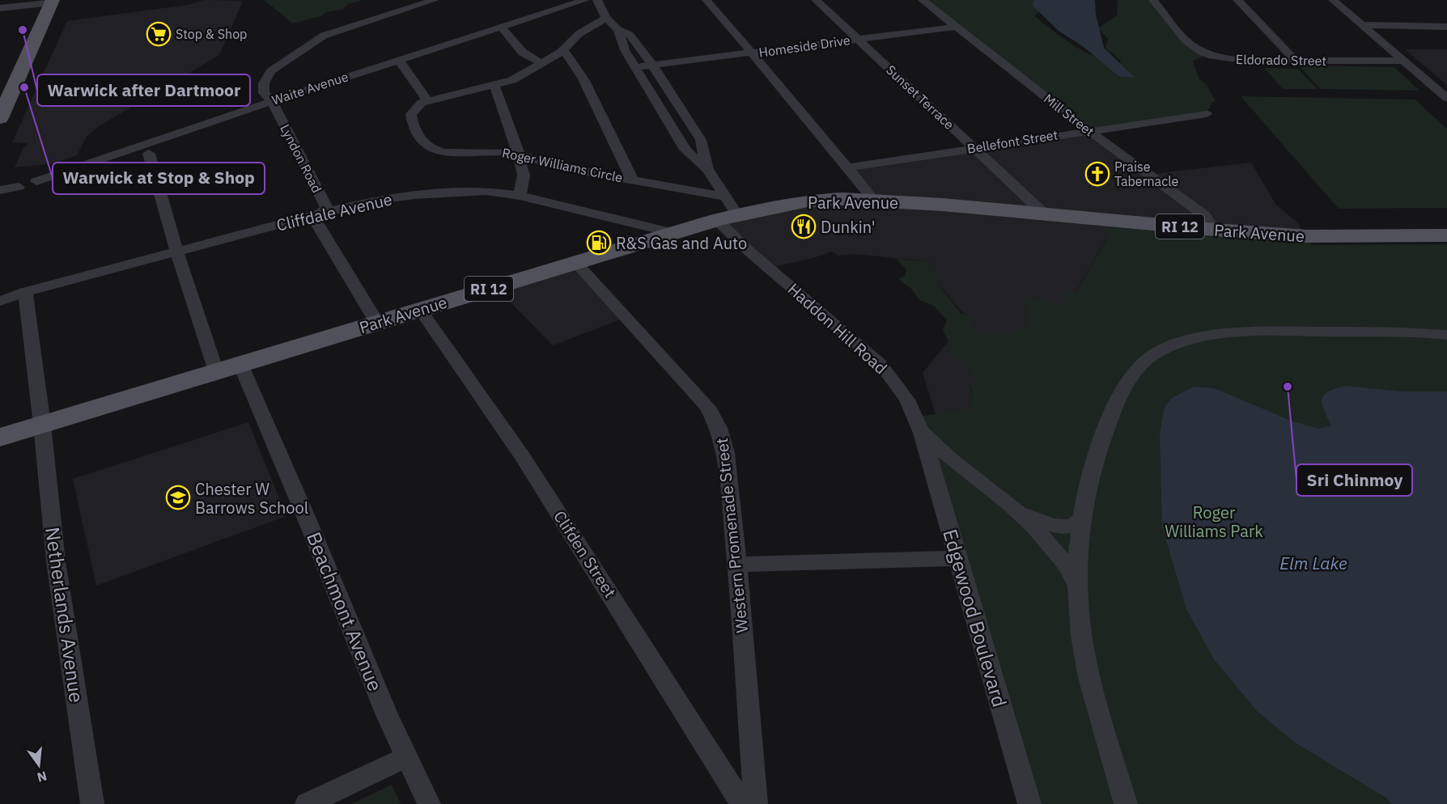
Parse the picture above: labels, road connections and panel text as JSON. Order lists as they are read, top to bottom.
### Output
{
  "streets": {
    "main road": ["Park Avenue", "RI 12"],
    "street": [
      "Homeside Drive",
      "Eldorado Street",
      "Waite Avenue",
      "Sunset Terrace",
      "Mill Street",
      "Bellefont Street",
      "Lyndon Road",
      "Roger Williams Circle",
      "Cliffdale Avenue",
      "Haddon Hill Road",
      "Western Promenade Street",
      "Clifden Street",
      "Beachmont Avenue",
      "Netherlands Avenue",
      "Edgewood Boulevard"
    ]
  },
  "crossings": [
    ["Homeside Drive", "Sunset Terrace"],
    ["Homeside Drive", "Mill Street"],
    ["Waite Avenue", "Lyndon Road"],
    ["Sunset Terrace", "Bellefont Street"],
    ["Sunset Terrace", "Park Avenue"],
    ["Mill Street", "Bellefont Street"],
    ["Mill Street", "Park Avenue"],
    ["Lyndon Road", "Park Avenue"],
    ["Lyndon Road", "Cliffdale Avenue"],
    ["Roger Williams Circle", "Park Avenue"],
    ["Roger Williams Circle", "Haddon Hill Road"],
    ["Park Avenue", "Cliffdale Avenue"],
    ["Park Avenue", "Haddon Hill Road"],
    ["Park Avenue", "Western Promenade Street"],
    ["Park Avenue", "Clifden Street"],
    ["Park Avenue", "Beachmont Avenue"],
    ["Park Avenue", "Netherlands Avenue"],
    ["Cliffdale Avenue", "Netherlands Avenue"],
    ["Haddon Hill Road", "Edgewood Boulevard"]
  ],
  "water": ["Elm Lake"],
  "parks": ["Roger Williams Park"],
  "places": {
    "other": ["Warwick after Dartmoor", "Warwick at Stop & Shop", "Sri Chinmoy"],
    "supermarket": ["Stop & Shop"],
    "church": ["Praise Tabernacle"],
    "restaurant": ["Dunkin'"],
    "fuel station": ["R&S Gas and Auto"],
    "school or university": ["Chester W Barrows School"]
  },
  "north": "bottom"
}
